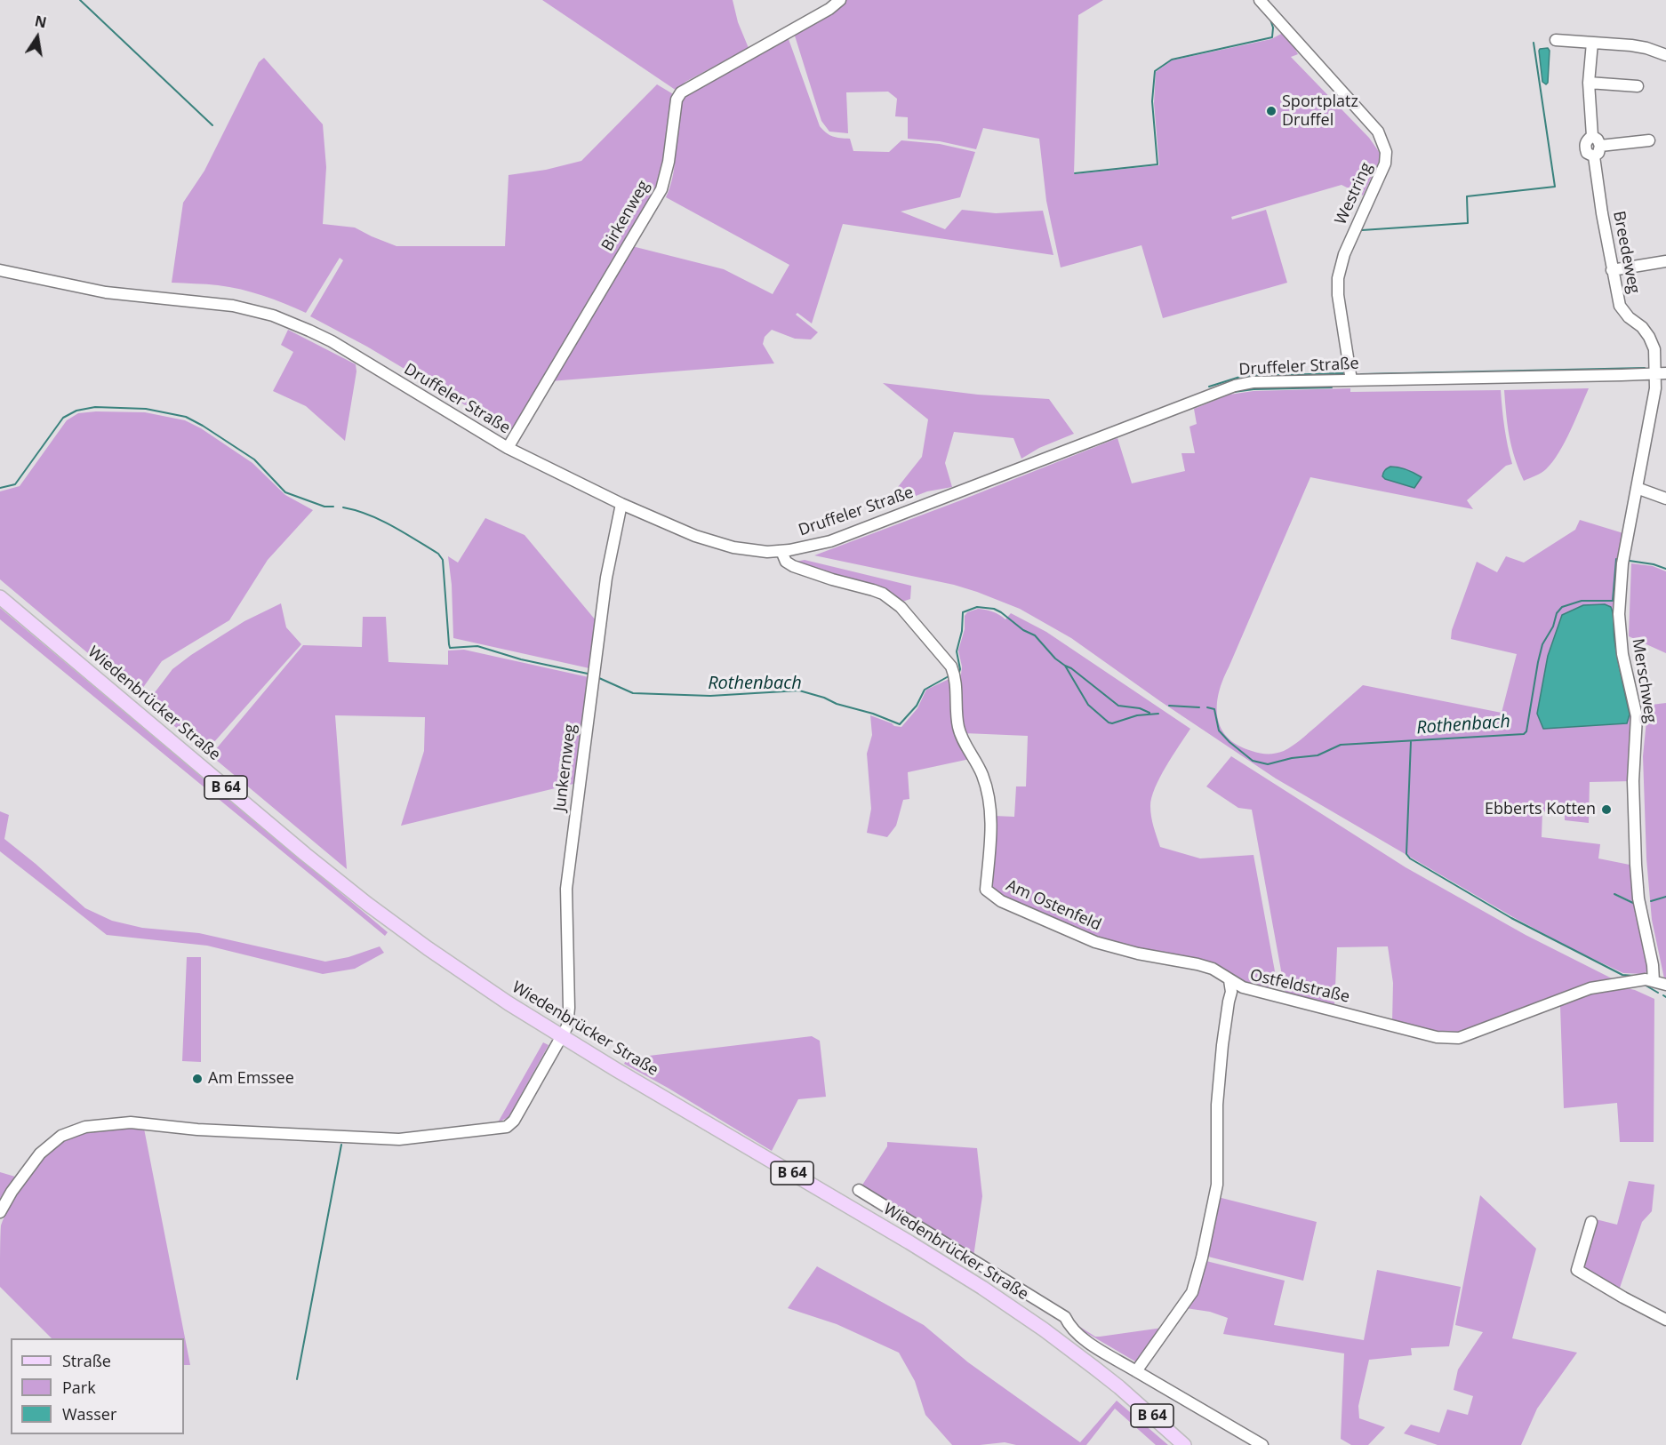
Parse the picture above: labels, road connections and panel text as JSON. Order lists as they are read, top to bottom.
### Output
{
  "streets": {
    "main road": ["Wiedenbrücker Straße", "B 64"],
    "street": [
      "Westring",
      "Birkenweg",
      "Breedeweg",
      "Druffeler Straße",
      "Merschweg",
      "Junkernweg",
      "Am Ostenfeld",
      "Ostfeldstraße"
    ]
  },
  "crossings": [
    ["Westring", "Druffeler Straße"],
    ["Birkenweg", "Druffeler Straße"],
    ["Breedeweg", "Druffeler Straße"],
    ["Breedeweg", "Merschweg"],
    ["Druffeler Straße", "Merschweg"],
    ["Druffeler Straße", "Junkernweg"],
    ["Druffeler Straße", "Am Ostenfeld"],
    ["Merschweg", "Ostfeldstraße"],
    ["Wiedenbrücker Straße", "Junkernweg"],
    ["Am Ostenfeld", "Ostfeldstraße"]
  ],
  "water": ["Rothenbach"],
  "places": ["Sportplatz Druffel", "Ebberts Kotten", "Am Emssee"],
  "legend": ["Straße", "Park", "Wasser"],
  "north": "top"
}
